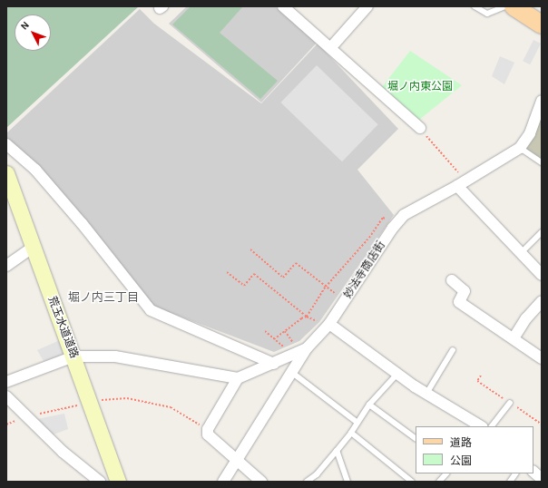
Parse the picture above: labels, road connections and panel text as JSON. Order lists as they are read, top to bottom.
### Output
{
  "streets": {
    "main road": ["荒玉水道道路"],
    "street": ["妙法寺商店街"]
  },
  "districts": ["堀ノ内三丁目"],
  "parks": ["堀ノ内東公園"],
  "legend": ["道路", "公園"],
  "north": "top left"
}
